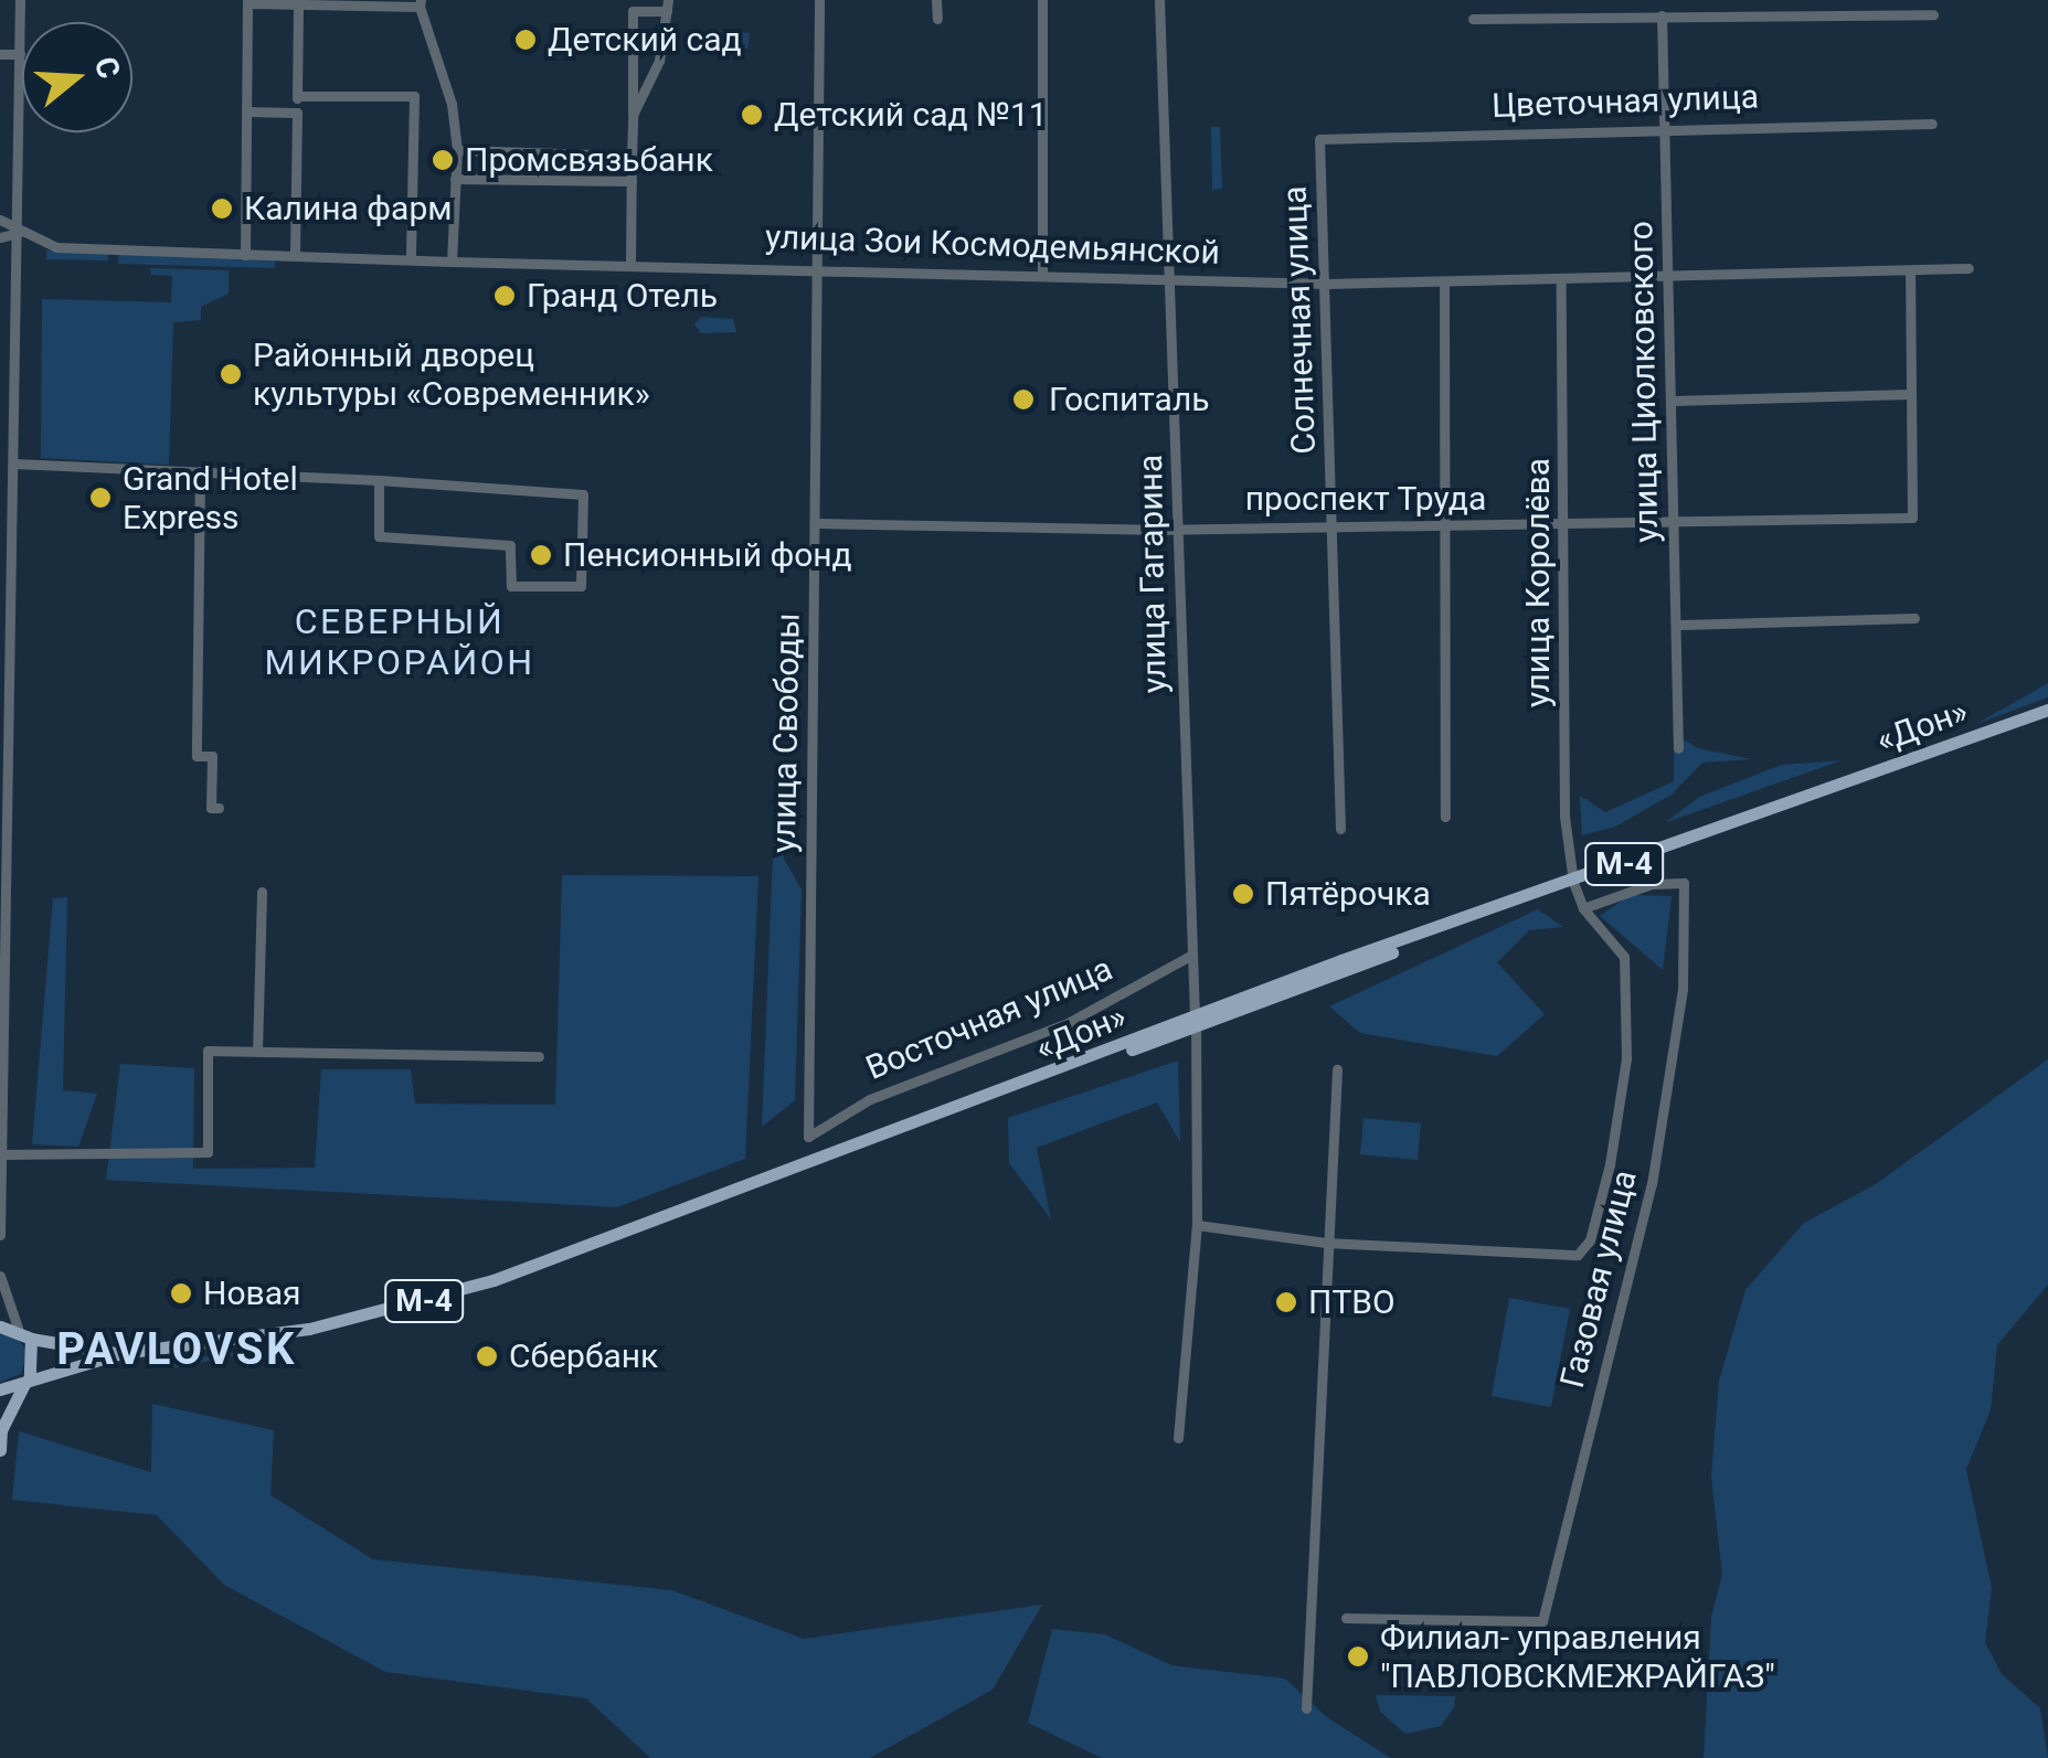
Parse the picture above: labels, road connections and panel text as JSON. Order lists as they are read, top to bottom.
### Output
{
  "streets": {
    "main road": ["«Дон»", "М-4"],
    "street": [
      "Цветочная улица",
      "улица Зои Космодемьянской",
      "Солнечная улица",
      "улица Циолковского",
      "проспект Труда",
      "улица Гагарина",
      "улица Королёва",
      "улица Свободы",
      "Восточная улица",
      "Газовая улица"
    ]
  },
  "crossings": [
    ["Цветочная улица", "Солнечная улица"],
    ["Цветочная улица", "улица Циолковского"],
    ["улица Зои Космодемьянской", "Солнечная улица"],
    ["улица Зои Космодемьянской", "улица Циолковского"],
    ["улица Зои Космодемьянской", "улица Гагарина"],
    ["улица Зои Космодемьянской", "улица Королёва"],
    ["улица Зои Космодемьянской", "улица Свободы"],
    ["Солнечная улица", "проспект Труда"],
    ["улица Циолковского", "проспект Труда"],
    ["проспект Труда", "улица Гагарина"],
    ["проспект Труда", "улица Королёва"],
    ["проспект Труда", "улица Свободы"],
    ["улица Гагарина", "«Дон»"],
    ["улица Гагарина", "Восточная улица"],
    ["улица Королёва", "«Дон»"],
    ["улица Свободы", "Восточная улица"]
  ],
  "districts": ["СЕВЕРНЫЙ МИКРОРАЙОН", "PAVLOVSK"],
  "places": [
    "Детский сад",
    "Детский сад №11",
    "Промсвязьбанк",
    "Калина фарм",
    "Гранд Отель",
    "Районный дворец культуры «Современник»",
    "Госпиталь",
    "Grand Hotel Express",
    "Пенсионный фонд",
    "Пятёрочка",
    "Новая",
    "ПТВО",
    "Сбербанк",
    "Филиал- управления \"ПАВЛОВСКМЕЖРАЙГАЗ\""
  ],
  "north": "right"
}
